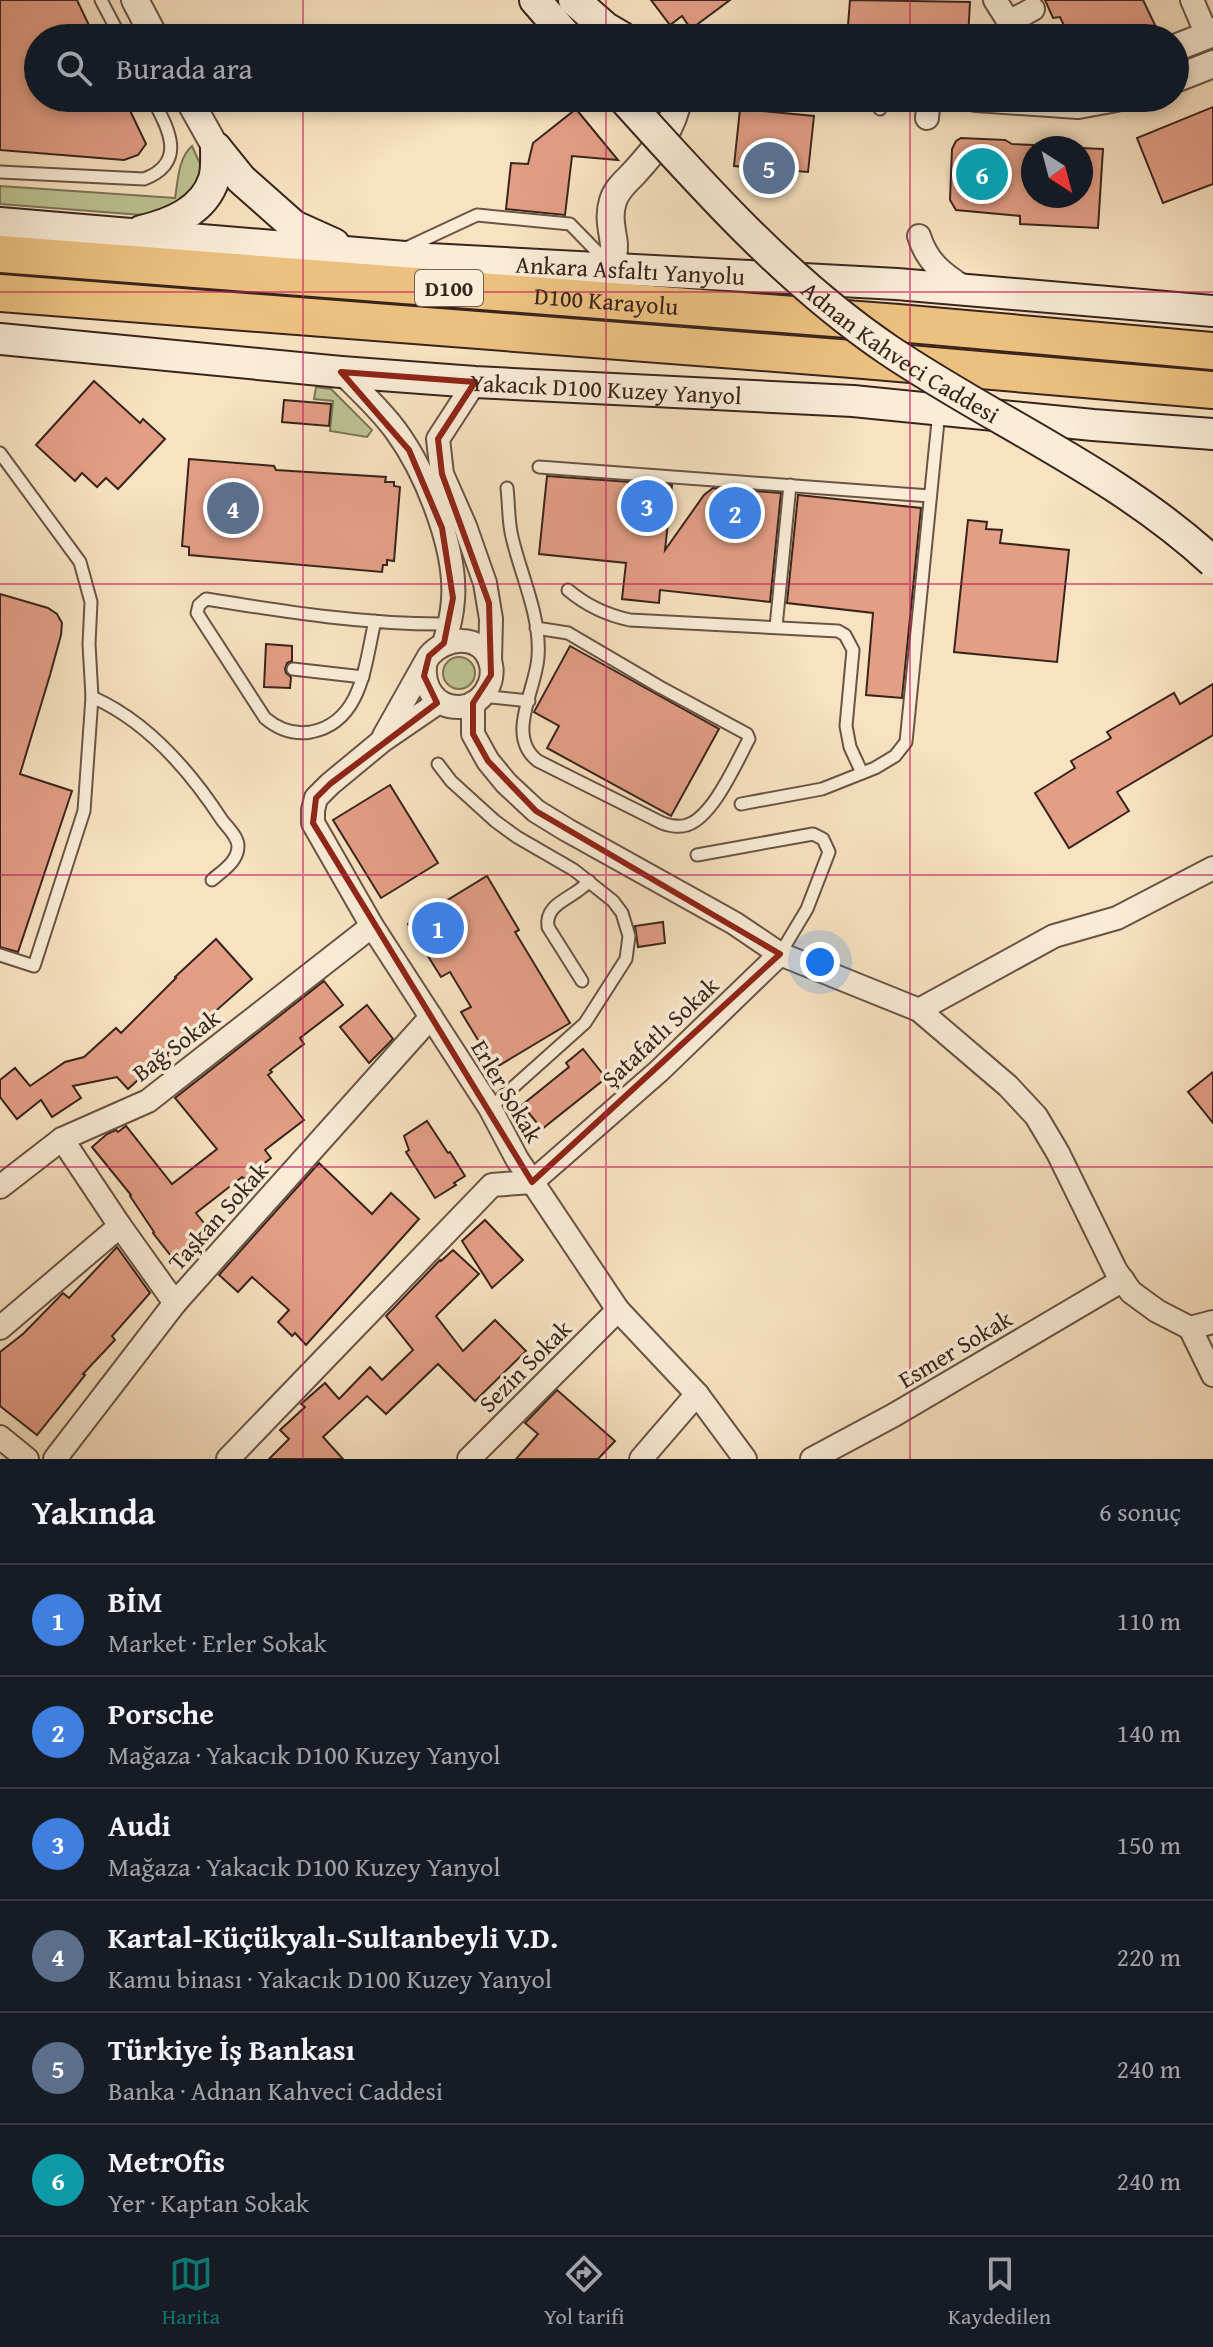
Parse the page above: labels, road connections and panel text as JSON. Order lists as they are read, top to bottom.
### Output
{
  "streets": {
    "highway": ["D100", "D100 Karayolu"],
    "main road": ["Ankara Asfaltı Yanyolu", "Adnan Kahveci Caddesi", "Yakacık D100 Kuzey Yanyol"],
    "street": [
      "Şatafatlı Sokak",
      "Bağ Sokak",
      "Erler Sokak",
      "Taşkan Sokak",
      "Esmer Sokak",
      "Sezin Sokak"
    ]
  },
  "crossings": [
    ["Şatafatlı Sokak", "Erler Sokak"],
    ["Bağ Sokak", "Erler Sokak"],
    ["Erler Sokak", "Taşkan Sokak"],
    ["Erler Sokak", "Sezin Sokak"]
  ],
  "north": "bottom right",
  "page": {
    "search": "Burada ara",
    "pins": [
      "5",
      "6",
      "3",
      "4",
      "2",
      "1"
    ],
    "heading": ["Yakında", "6 sonuç"],
    "list": [
      {
        "mark": "1",
        "name": "BİM",
        "note": "Market · Erler Sokak",
        "value": "110 m"
      },
      {
        "mark": "2",
        "name": "Porsche",
        "note": "Mağaza · Yakacık D100 Kuzey Yanyol",
        "value": "140 m"
      },
      {
        "mark": "3",
        "name": "Audi",
        "note": "Mağaza · Yakacık D100 Kuzey Yanyol",
        "value": "150 m"
      },
      {
        "mark": "4",
        "name": "Kartal-Küçükyalı-Sultanbeyli V.D.",
        "note": "Kamu binası · Yakacık D100 Kuzey Yanyol",
        "value": "220 m"
      },
      {
        "mark": "5",
        "name": "Türkiye İş Bankası",
        "note": "Banka · Adnan Kahveci Caddesi",
        "value": "240 m"
      },
      {
        "mark": "6",
        "name": "MetrOfis",
        "note": "Yer · Kaptan Sokak",
        "value": "240 m"
      }
    ],
    "nav": ["Harita", "Yol tarifi", "Kaydedilen"]
  }
}
